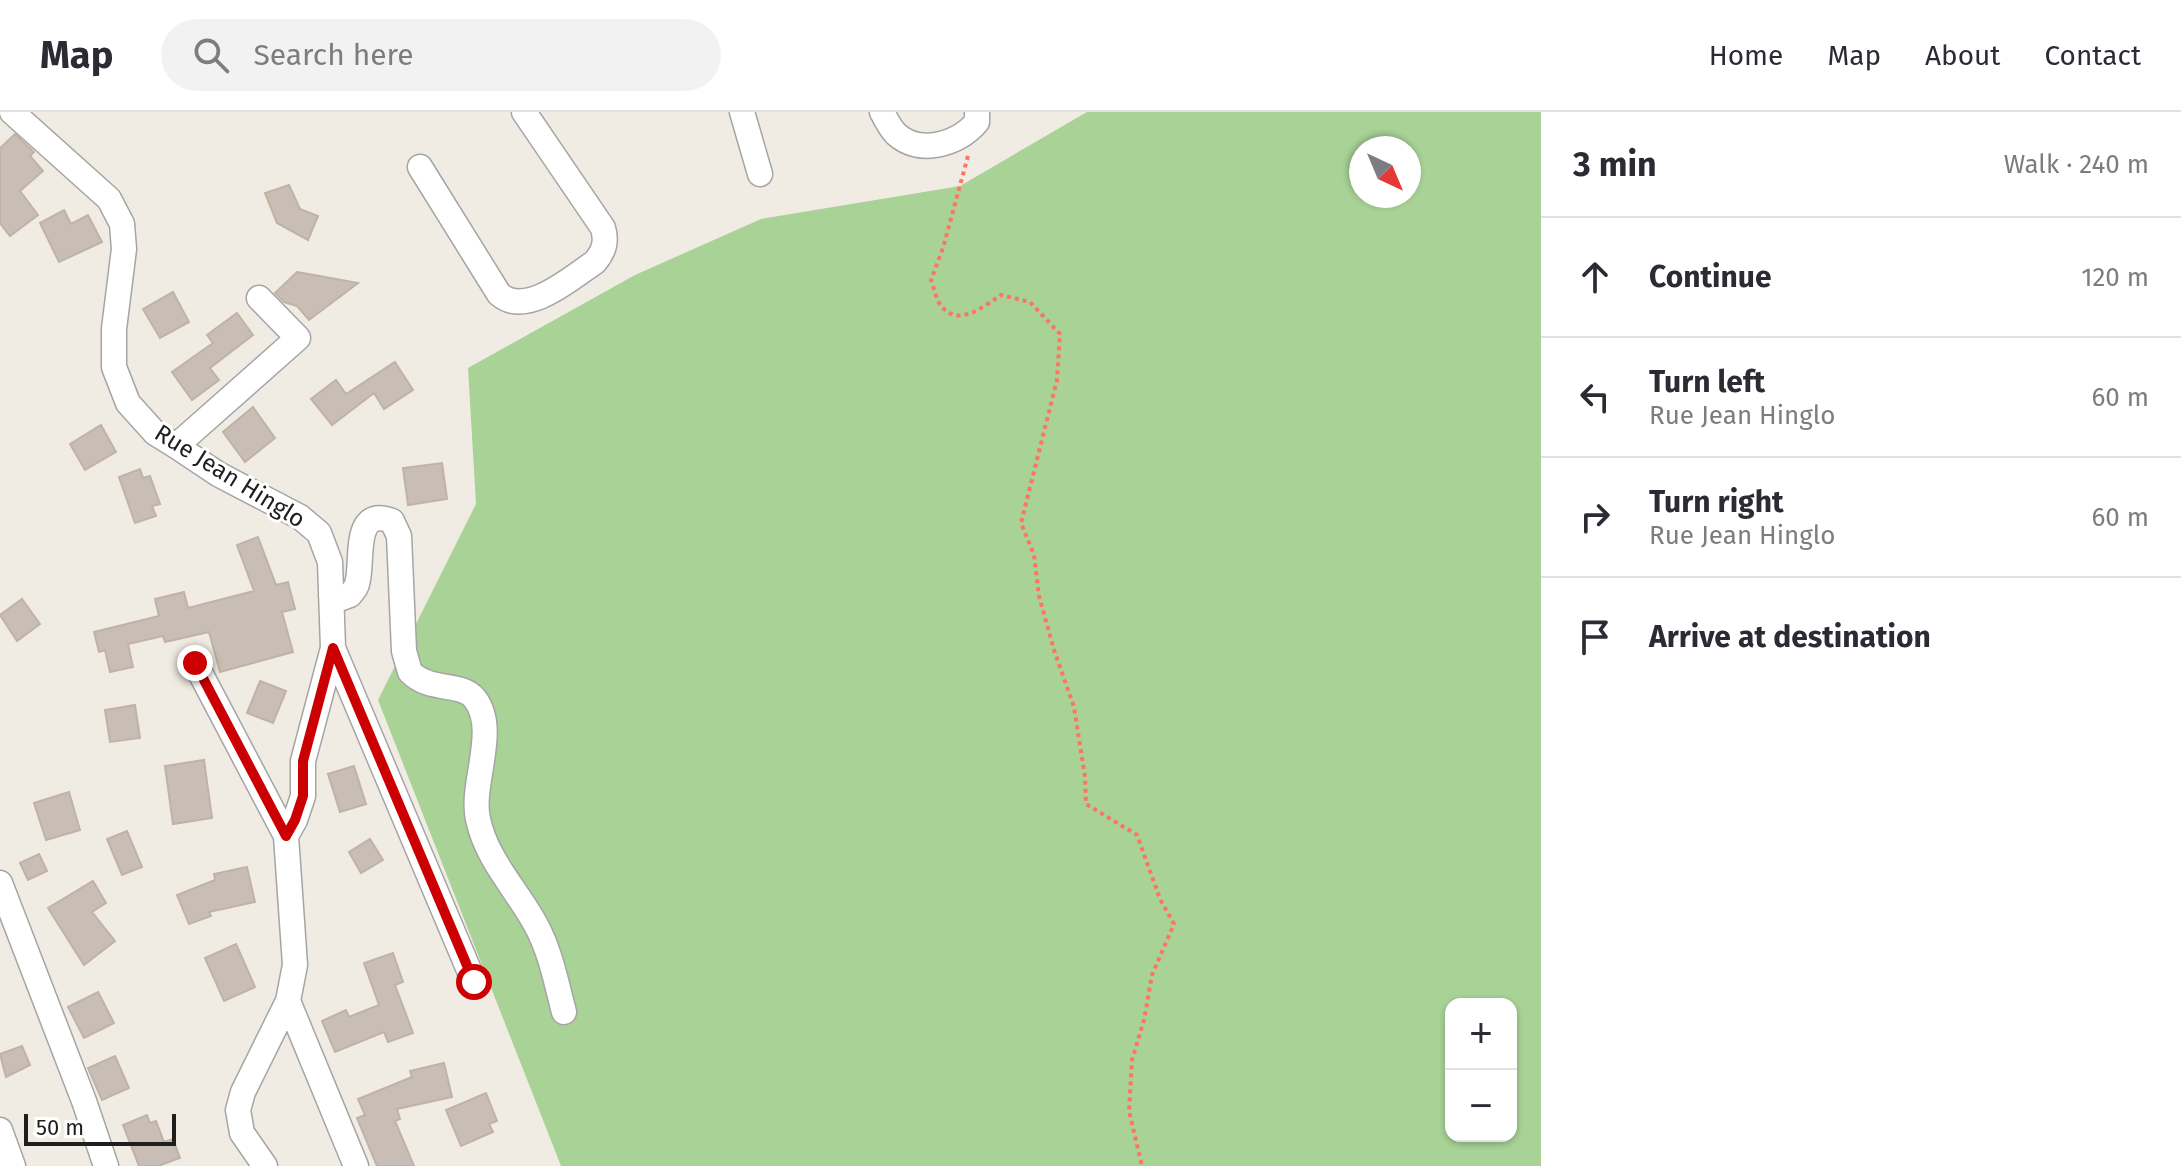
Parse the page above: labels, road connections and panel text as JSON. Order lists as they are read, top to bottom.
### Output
{
  "streets": {
    "street": ["Rue Jean Hinglo"]
  },
  "scale_bar": "50 m",
  "north": "bottom right",
  "page": {
    "header": "Map",
    "search": "Search here",
    "nav": [
      "Home",
      "Map",
      "About",
      "Contact"
    ],
    "heading": ["3 min", "Walk · 240 m"],
    "list": [
      ["Continue", "120 m"],
      ["Turn left", "Rue Jean Hinglo", "60 m"],
      ["Turn right", "Rue Jean Hinglo", "60 m"],
      "Arrive at destination"
    ],
    "map_buttons": ["+", "−"],
    "scale": "50 m"
  }
}
